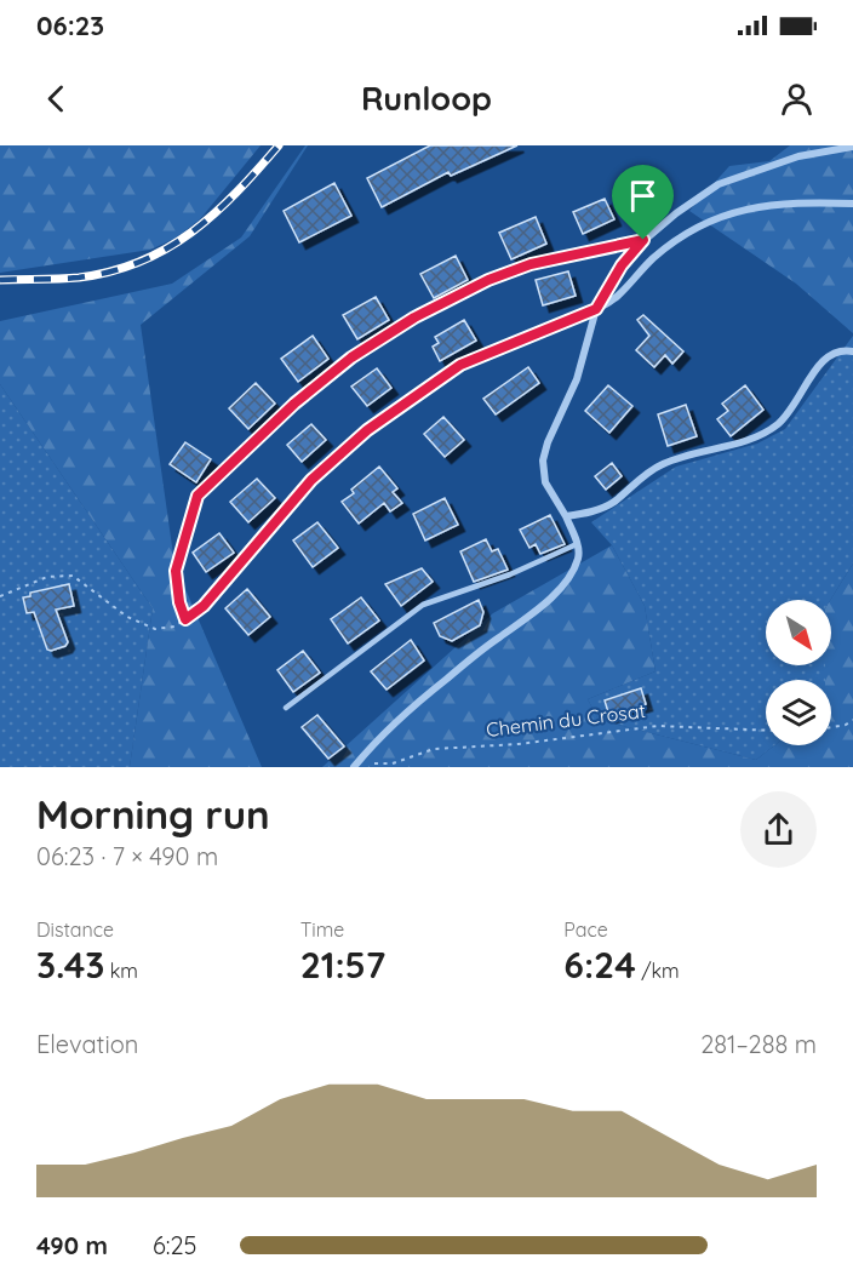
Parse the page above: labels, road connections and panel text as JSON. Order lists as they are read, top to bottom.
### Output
{
  "streets": {
    "path": ["Chemin du Crosat"]
  },
  "north": "bottom right",
  "page": {
    "status": "06:23",
    "header": "Runloop",
    "heading": ["Morning run", "06:23 · 7 × 490 m"],
    "stats": [
      ["Distance", "3.43 km"],
      ["Time", "21:57"],
      ["Pace", "6:24 /km"]
    ],
    "chart": ["Elevation", "281–288 m"],
    "list": [
      {
        "name": "490 m",
        "note": "6:25"
      }
    ]
  }
}
